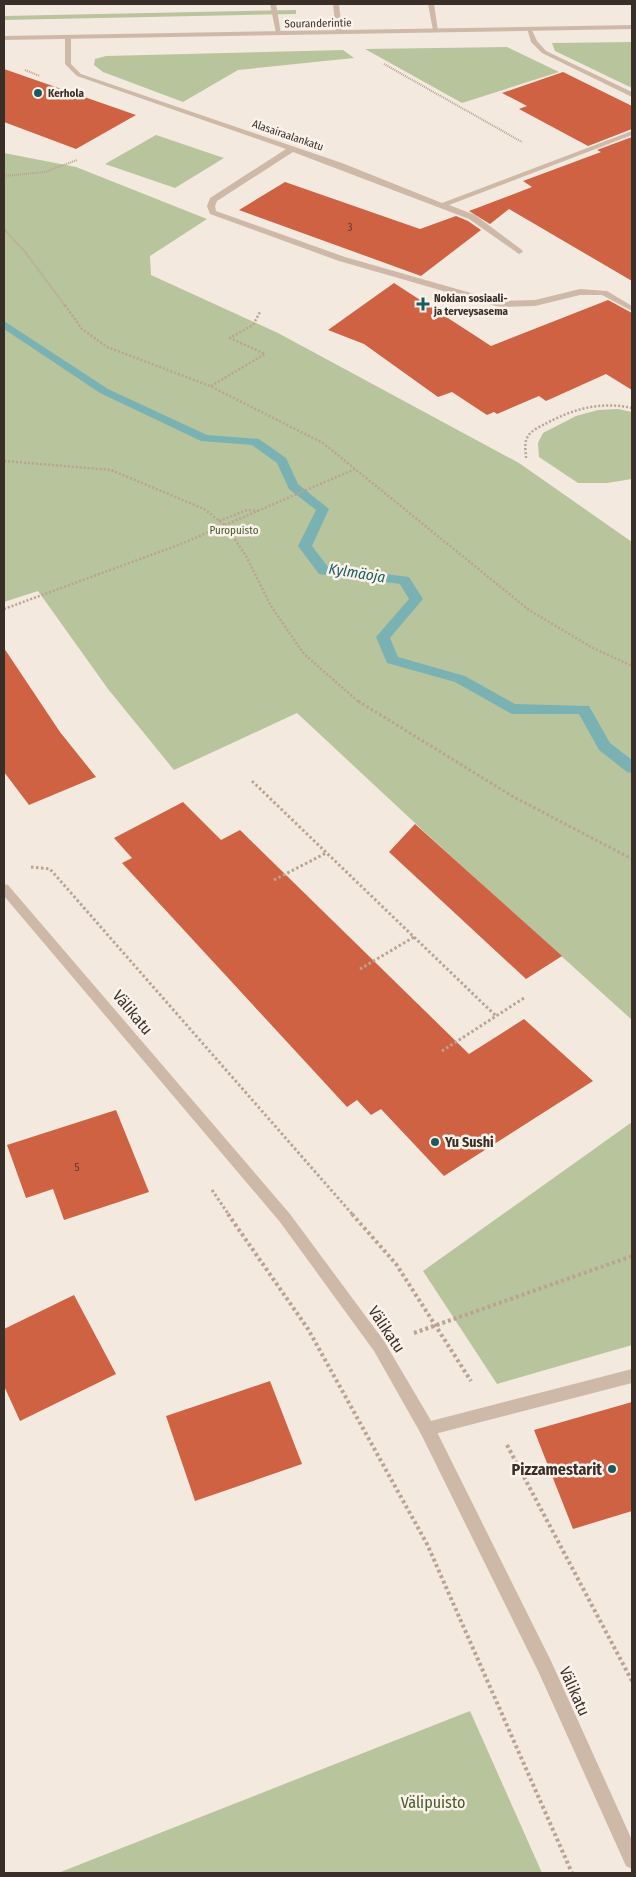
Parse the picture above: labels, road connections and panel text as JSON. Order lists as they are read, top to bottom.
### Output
{
  "streets": {
    "street": ["Souranderintie", "Alasairaalankatu", "Välikatu"]
  },
  "crossings": [
    ["Souranderintie", "Alasairaalankatu"]
  ],
  "water": ["Kylmäoja"],
  "parks": ["Puropuisto", "Välipuisto"],
  "places": {
    "other": ["Kerhola", "Yu Sushi", "Pizzamestarit"],
    "health": ["Nokian sosiaali- ja terveysasema"]
  },
  "house_numbers": ["3", "5"]
}
